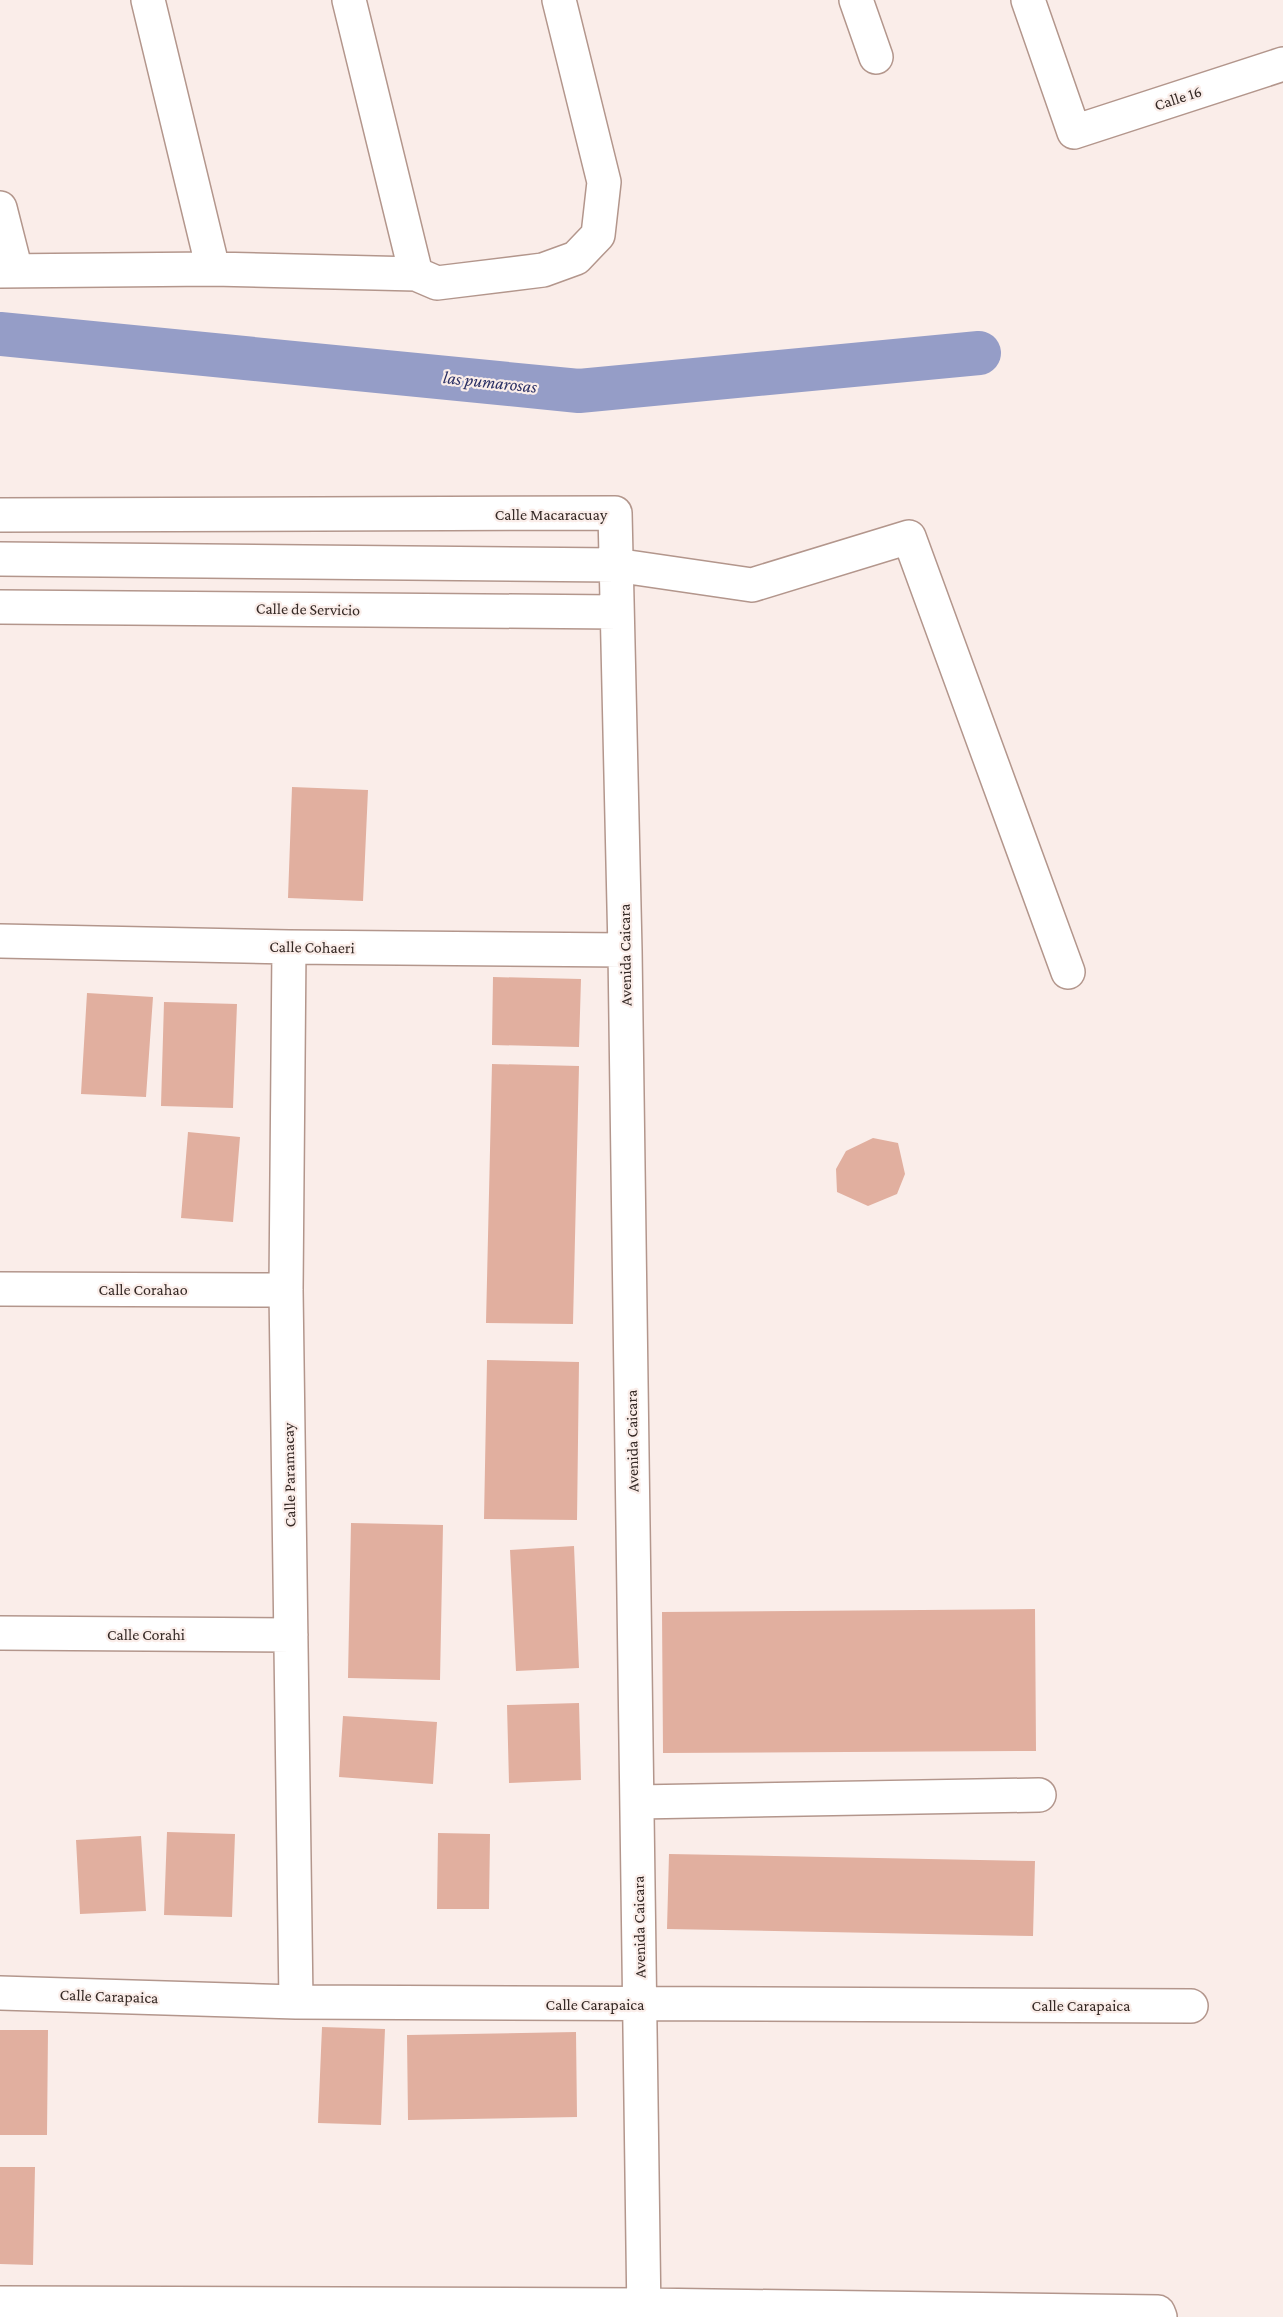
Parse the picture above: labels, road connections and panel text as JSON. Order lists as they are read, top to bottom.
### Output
{
  "streets": {
    "street": [
      "Calle 16",
      "Calle Macaracuay",
      "Calle de Servicio",
      "Calle Cohaeri",
      "Avenida Caicara",
      "Calle Corahao",
      "Calle Paramacay",
      "Calle Corahi",
      "Calle Carapaica"
    ]
  },
  "crossings": [
    ["Calle Macaracuay", "Avenida Caicara"],
    ["Calle de Servicio", "Avenida Caicara"],
    ["Calle Cohaeri", "Avenida Caicara"],
    ["Calle Cohaeri", "Calle Paramacay"],
    ["Avenida Caicara", "Calle Carapaica"],
    ["Calle Corahao", "Calle Paramacay"],
    ["Calle Paramacay", "Calle Corahi"],
    ["Calle Paramacay", "Calle Carapaica"]
  ],
  "water": ["las pumarosas"]
}
